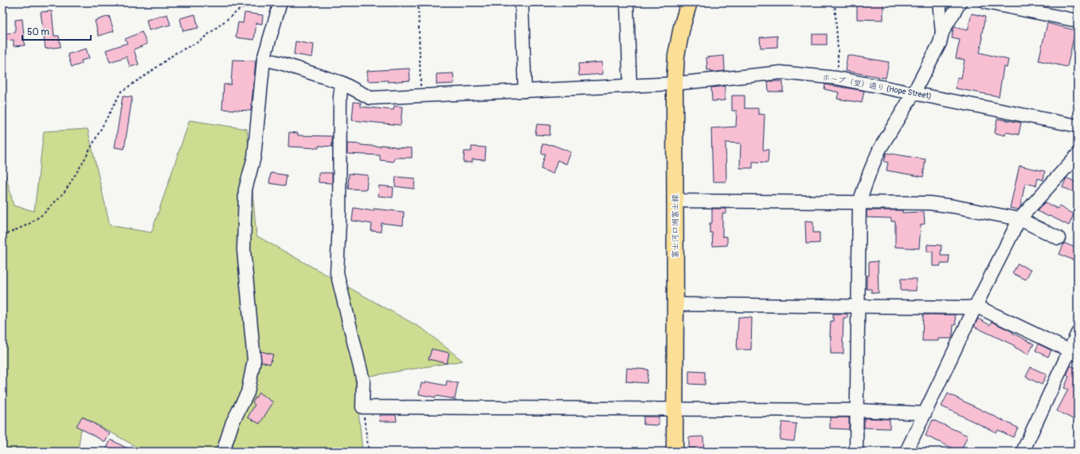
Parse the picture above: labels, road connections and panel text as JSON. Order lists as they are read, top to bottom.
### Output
{
  "streets": {
    "main road": ["富士河口湖富士線"],
    "street": ["ホープ（望）通り (Hope Street)"]
  },
  "crossings": [
    ["ホープ（望）通り (Hope Street)", "富士河口湖富士線"]
  ],
  "scale_bar": "50 m"
}
